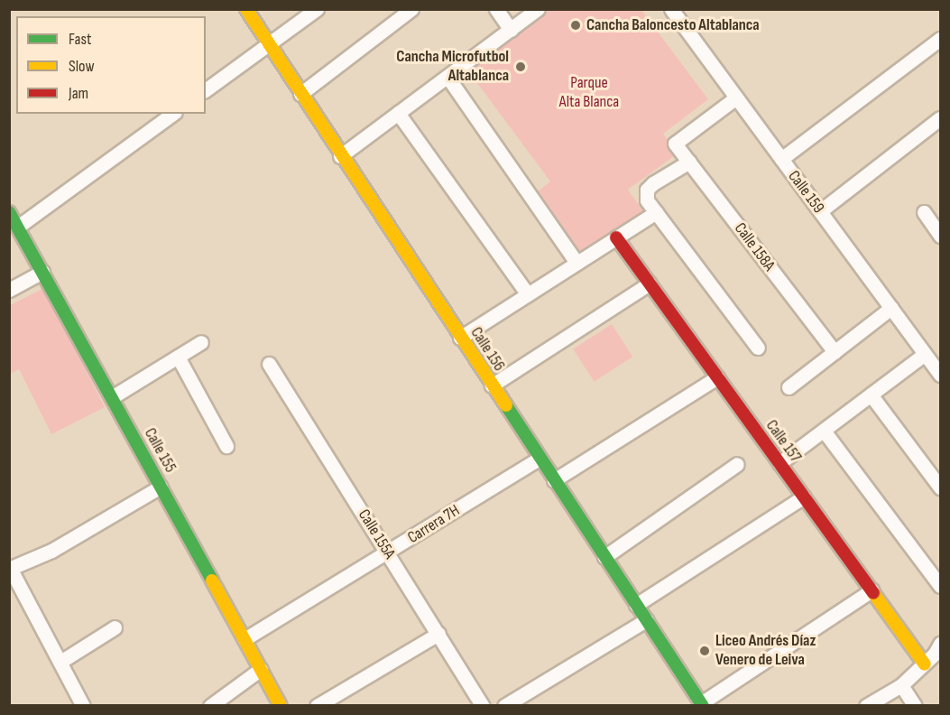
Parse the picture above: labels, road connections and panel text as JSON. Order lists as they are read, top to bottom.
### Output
{
  "streets": {
    "street": [
      "Calle 159",
      "Calle 158A",
      "Calle 156",
      "Calle 157",
      "Calle 155",
      "Carrera 7H",
      "Calle 155A"
    ]
  },
  "crossings": [
    ["Calle 159", "Calle 158A"],
    ["Calle 156", "Carrera 7H"],
    ["Calle 155", "Carrera 7H"],
    ["Carrera 7H", "Calle 155A"]
  ],
  "parks": ["Parque Alta Blanca"],
  "places": ["Cancha Baloncesto Altablanca", "Cancha Microfutbol Altablanca", "Liceo Andrés Díaz Venero de Leiva"],
  "legend": ["Fast", "Slow", "Jam"]
}
